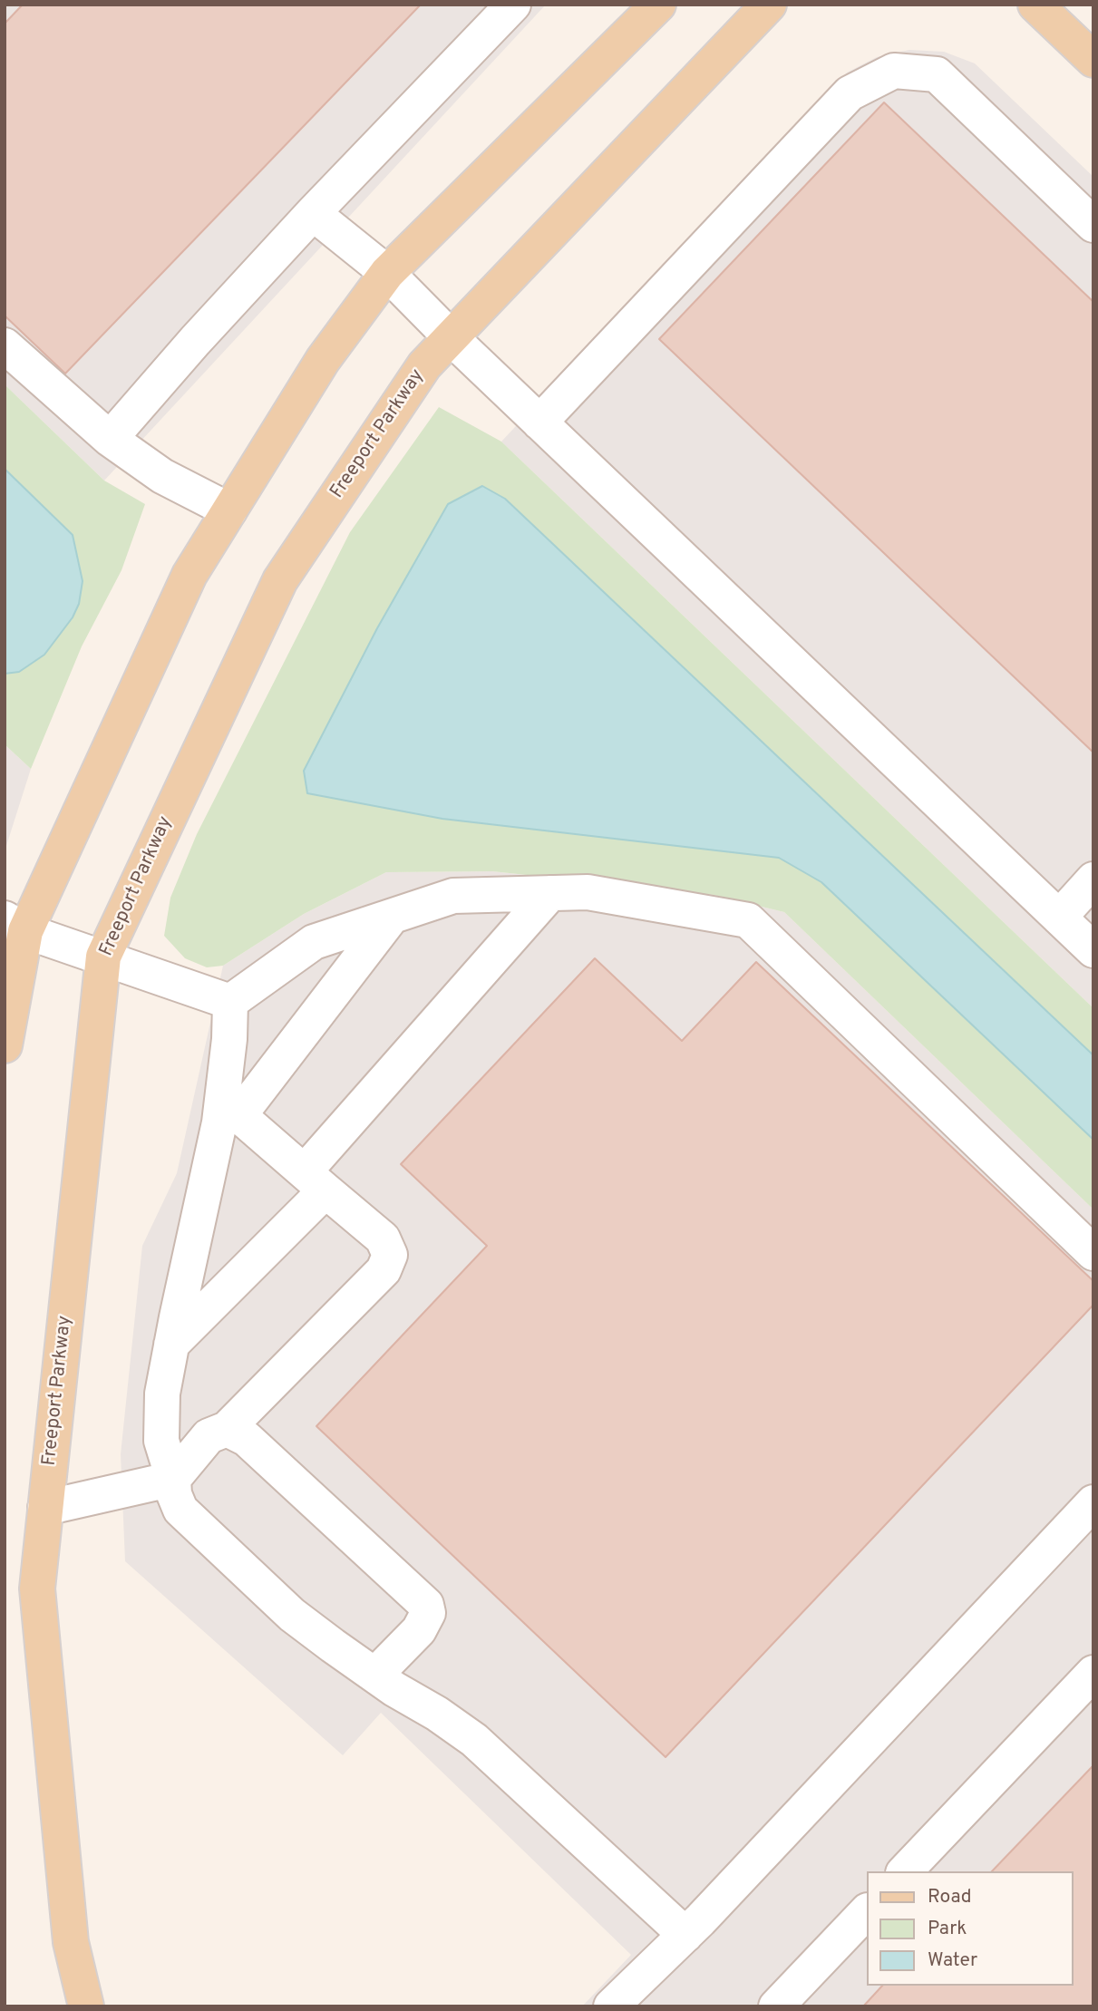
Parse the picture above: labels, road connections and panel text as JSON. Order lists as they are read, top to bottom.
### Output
{
  "streets": {
    "main road": ["Freeport Parkway"]
  },
  "legend": ["Road", "Park", "Water"]
}
